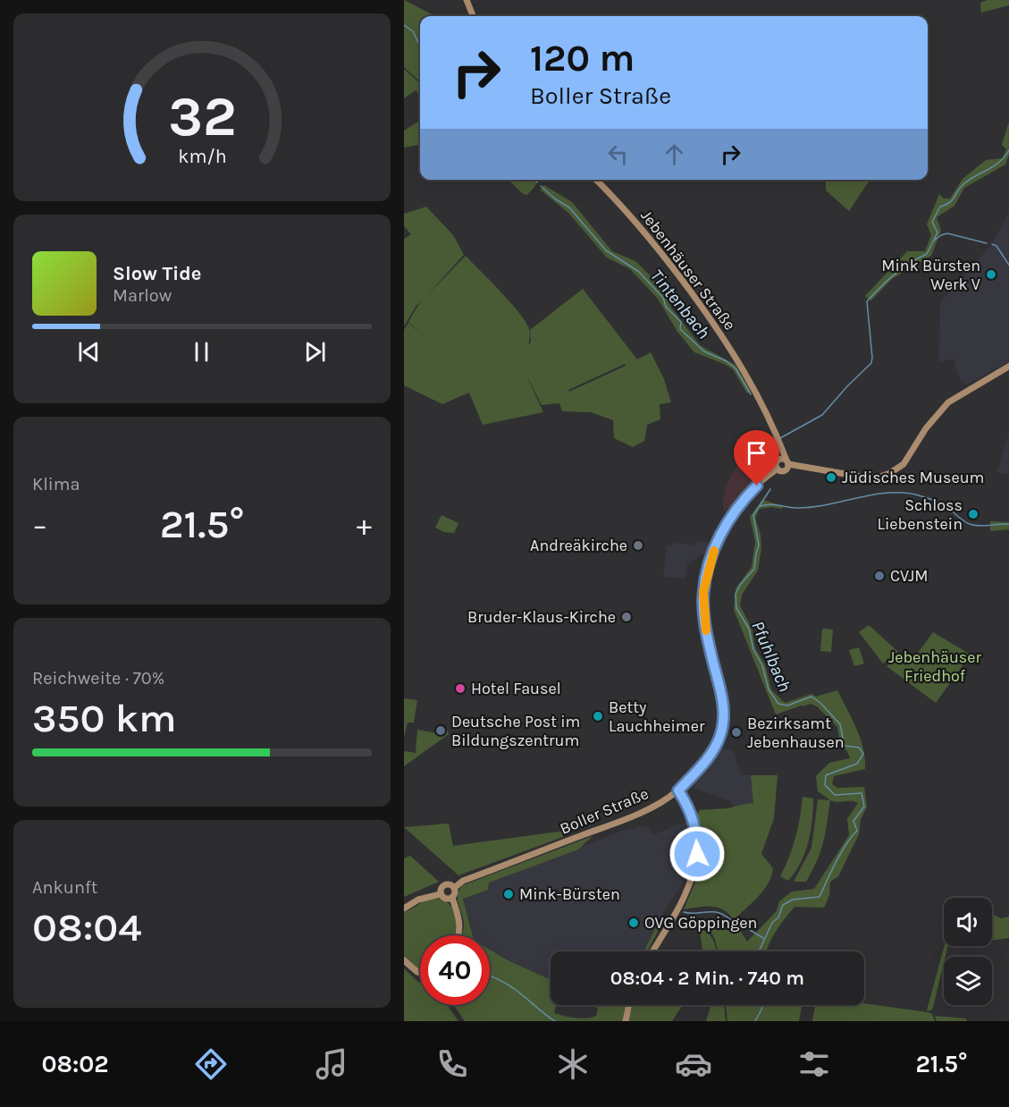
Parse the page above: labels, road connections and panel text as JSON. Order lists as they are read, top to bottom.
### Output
{
  "streets": {
    "main road": ["Jebenhäuser Straße", "Boller Straße"]
  },
  "crossings": [
    ["Jebenhäuser Straße", "Boller Straße"]
  ],
  "water": ["Tintenbach", "Pfuhlbach"],
  "parks": ["Jebenhäuser Friedhof"],
  "places": [
    "Mink Bürsten Werk V",
    "Jüdisches Museum",
    "Schloss Liebenstein",
    "Andreäkirche",
    "CVJM",
    "Bruder-Klaus-Kirche",
    "Hotel Fausel",
    "Betty Lauchheimer",
    "Deutsche Post im Bildungszentrum",
    "Bezirksamt Jebenhausen",
    "Mink-Bürsten",
    "OVG Göppingen"
  ],
  "page": {
    "turn": ["120 m", "Boller Straße"],
    "song": ["Slow Tide", "Marlow"],
    "tile": [
      "Klima",
      ["Reichweite · 70%", "350 km"],
      ["Ankunft", "08:04"]
    ],
    "heat": ["−", "21.5°", "+"],
    "limit": "40",
    "trip": "08:04 · 2 Min. · 740 m",
    "tabs": ["08:02", "21.5°"],
    "gauge": ["32", "km/h"]
  }
}
